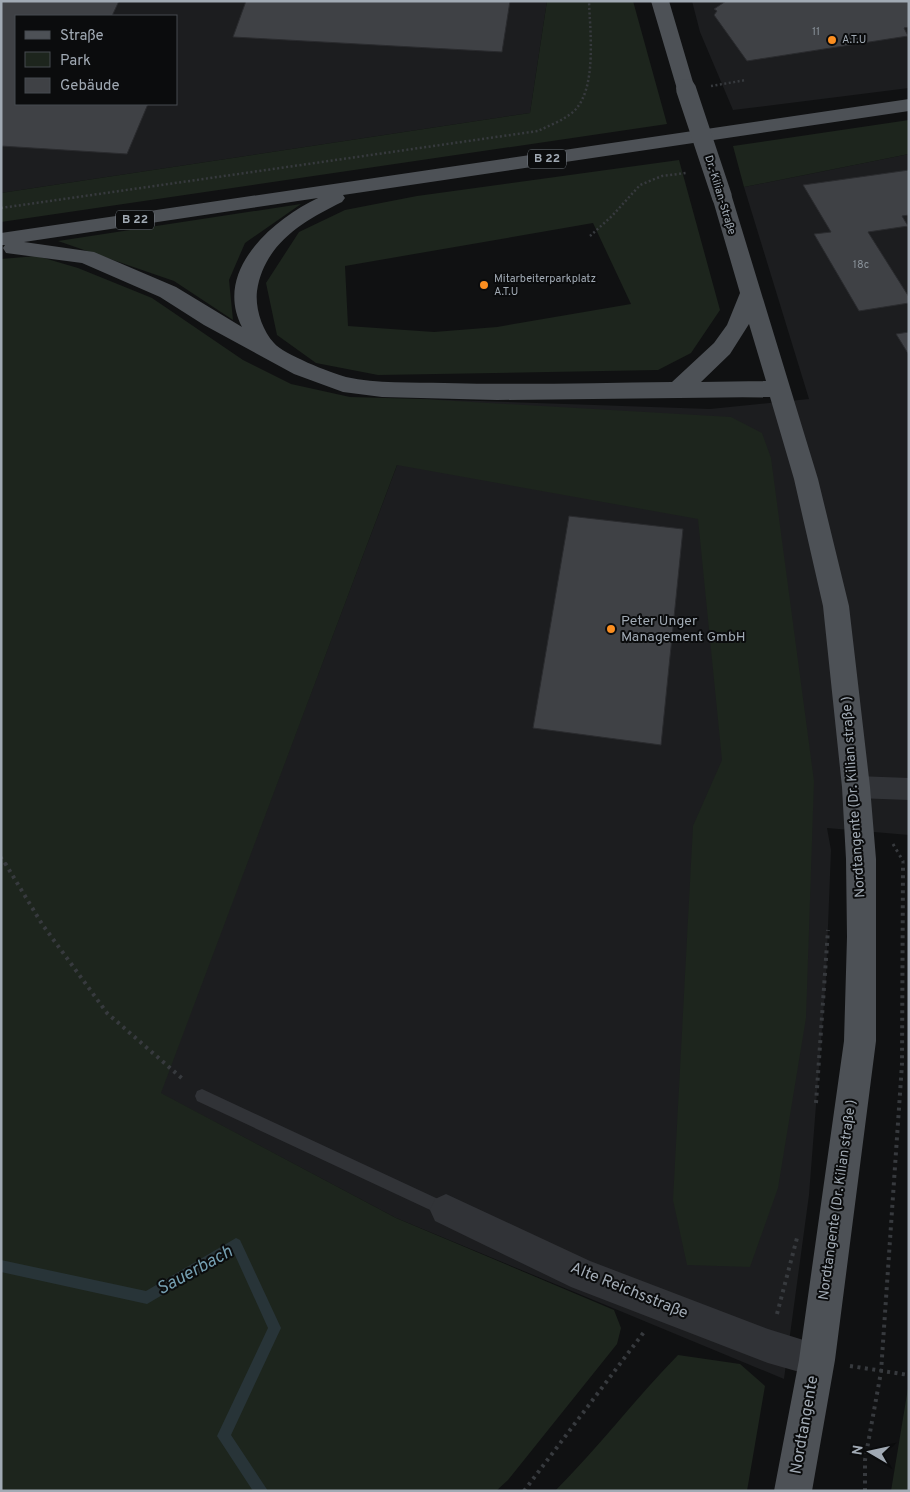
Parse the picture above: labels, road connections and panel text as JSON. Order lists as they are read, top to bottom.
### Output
{
  "streets": {
    "main road": [
      "B 22",
      "Dr.-Kilian-Straße",
      "Nordtangente (Dr. Kilian straße )",
      "Nordtangente"
    ],
    "street": ["Alte Reichsstraße"]
  },
  "crossings": [
    ["Dr.-Kilian-Straße", "Nordtangente (Dr. Kilian straße )"],
    ["Nordtangente (Dr. Kilian straße )", "Alte Reichsstraße"],
    ["Nordtangente (Dr. Kilian straße )", "Nordtangente"],
    ["Alte Reichsstraße", "Nordtangente"]
  ],
  "water": ["Sauerbach"],
  "places": ["A.T.U", "Mitarbeiterparkplatz A.T.U", "Peter Unger Management GmbH"],
  "house_numbers": ["11", "18c"],
  "legend": ["Straße", "Park", "Gebäude"],
  "north": "left"
}
